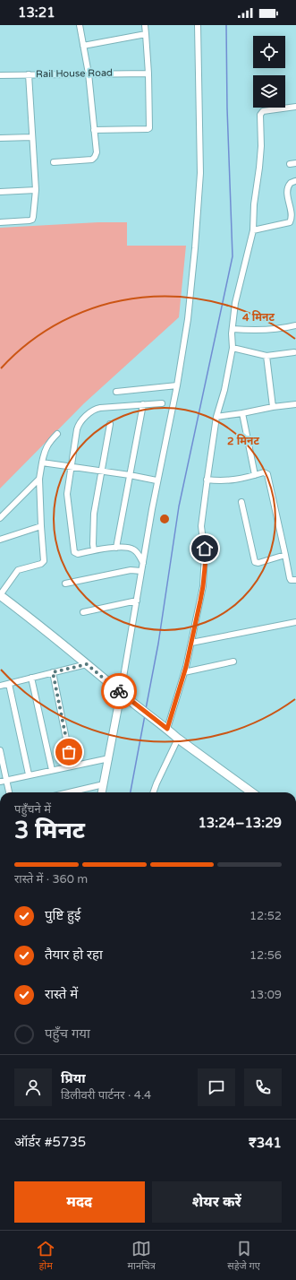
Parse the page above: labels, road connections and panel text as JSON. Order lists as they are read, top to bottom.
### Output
{
  "streets": {
    "street": ["Rail House Road"]
  },
  "page": {
    "status": "13:21",
    "heading": ["3 मिनट", "पहुँचने में", "13:24–13:29"],
    "panel": [
      "प्रिया",
      "डिलीवरी पार्टनर · 4.4",
      "ऑर्डर #5735",
      "₹341"
    ],
    "bar": "रास्ते में · 360 m",
    "list": [
      ["पुष्टि हुई", "12:52"],
      ["तैयार हो रहा", "12:56"],
      ["रास्ते में", "13:09"],
      "पहुँच गया"
    ],
    "buttons": ["मदद", "शेयर करें"],
    "tabs": ["होम", "मानचित्र", "सहेजे गए"]
  },
  "rings": ["4 मिनट", "2 मिनट"]
}
